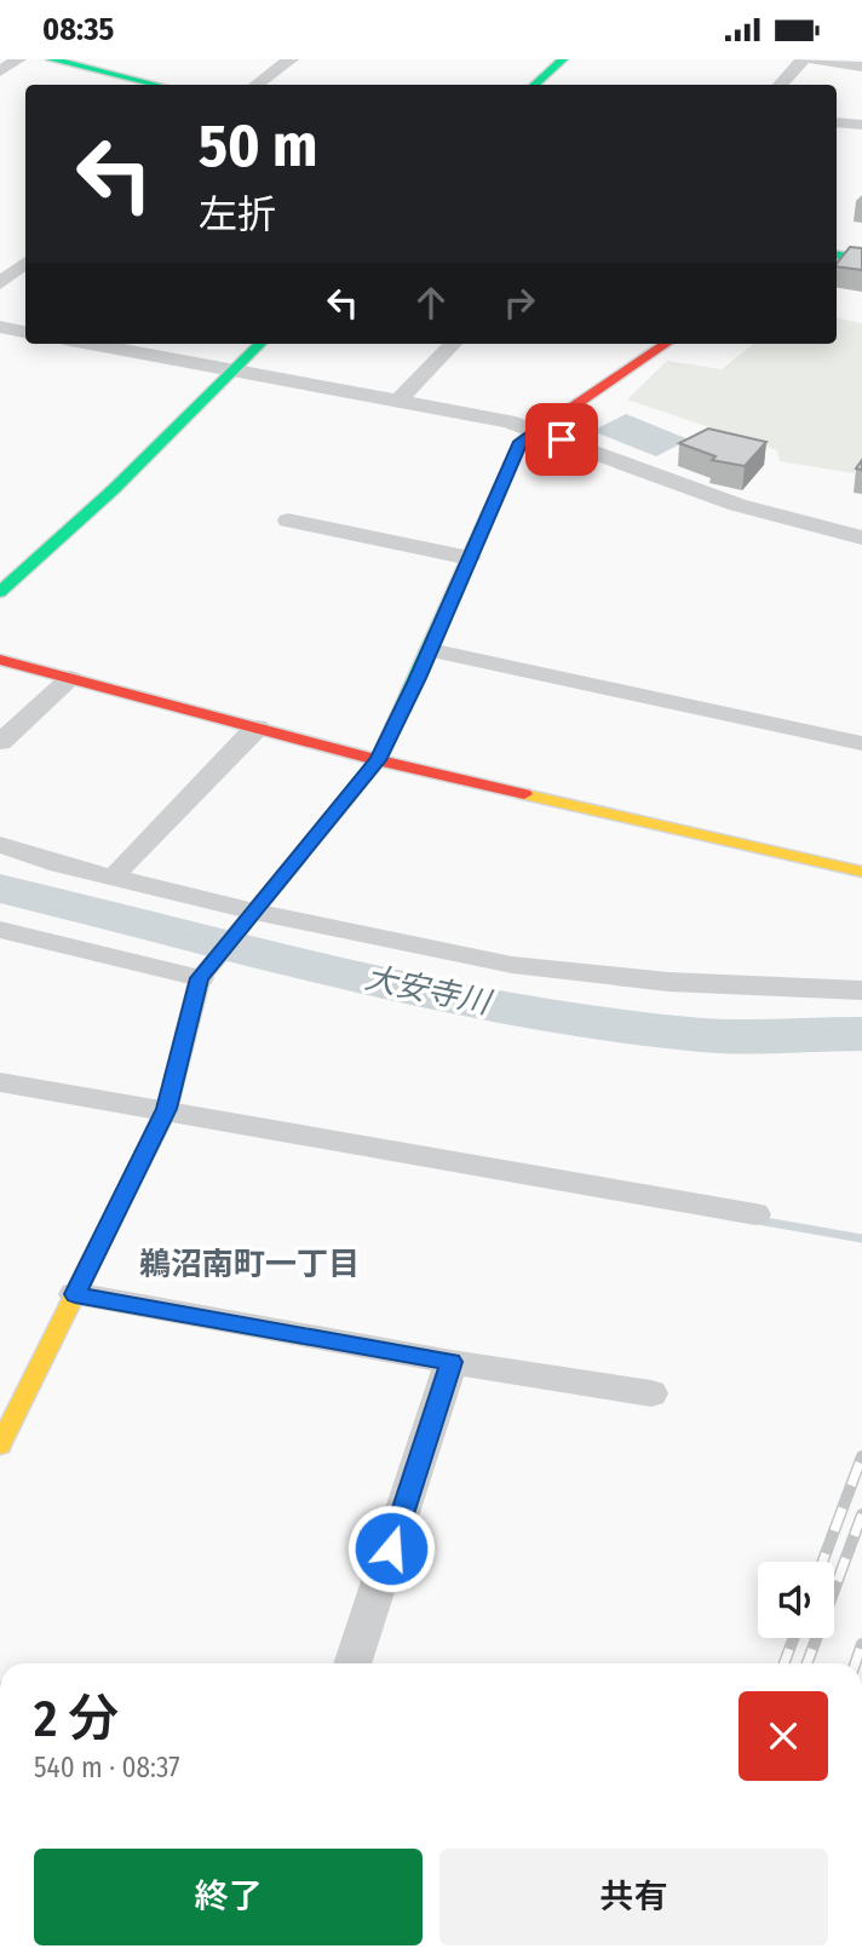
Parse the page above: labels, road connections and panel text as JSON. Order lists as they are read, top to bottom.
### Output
{
  "districts": ["鵜沼南町一丁目"],
  "water": ["大安寺川"],
  "page": {
    "status": "08:35",
    "turn": ["50 m", "左折"],
    "heading": ["2 分", "540 m · 08:37"],
    "buttons": ["終了", "共有"]
  }
}
